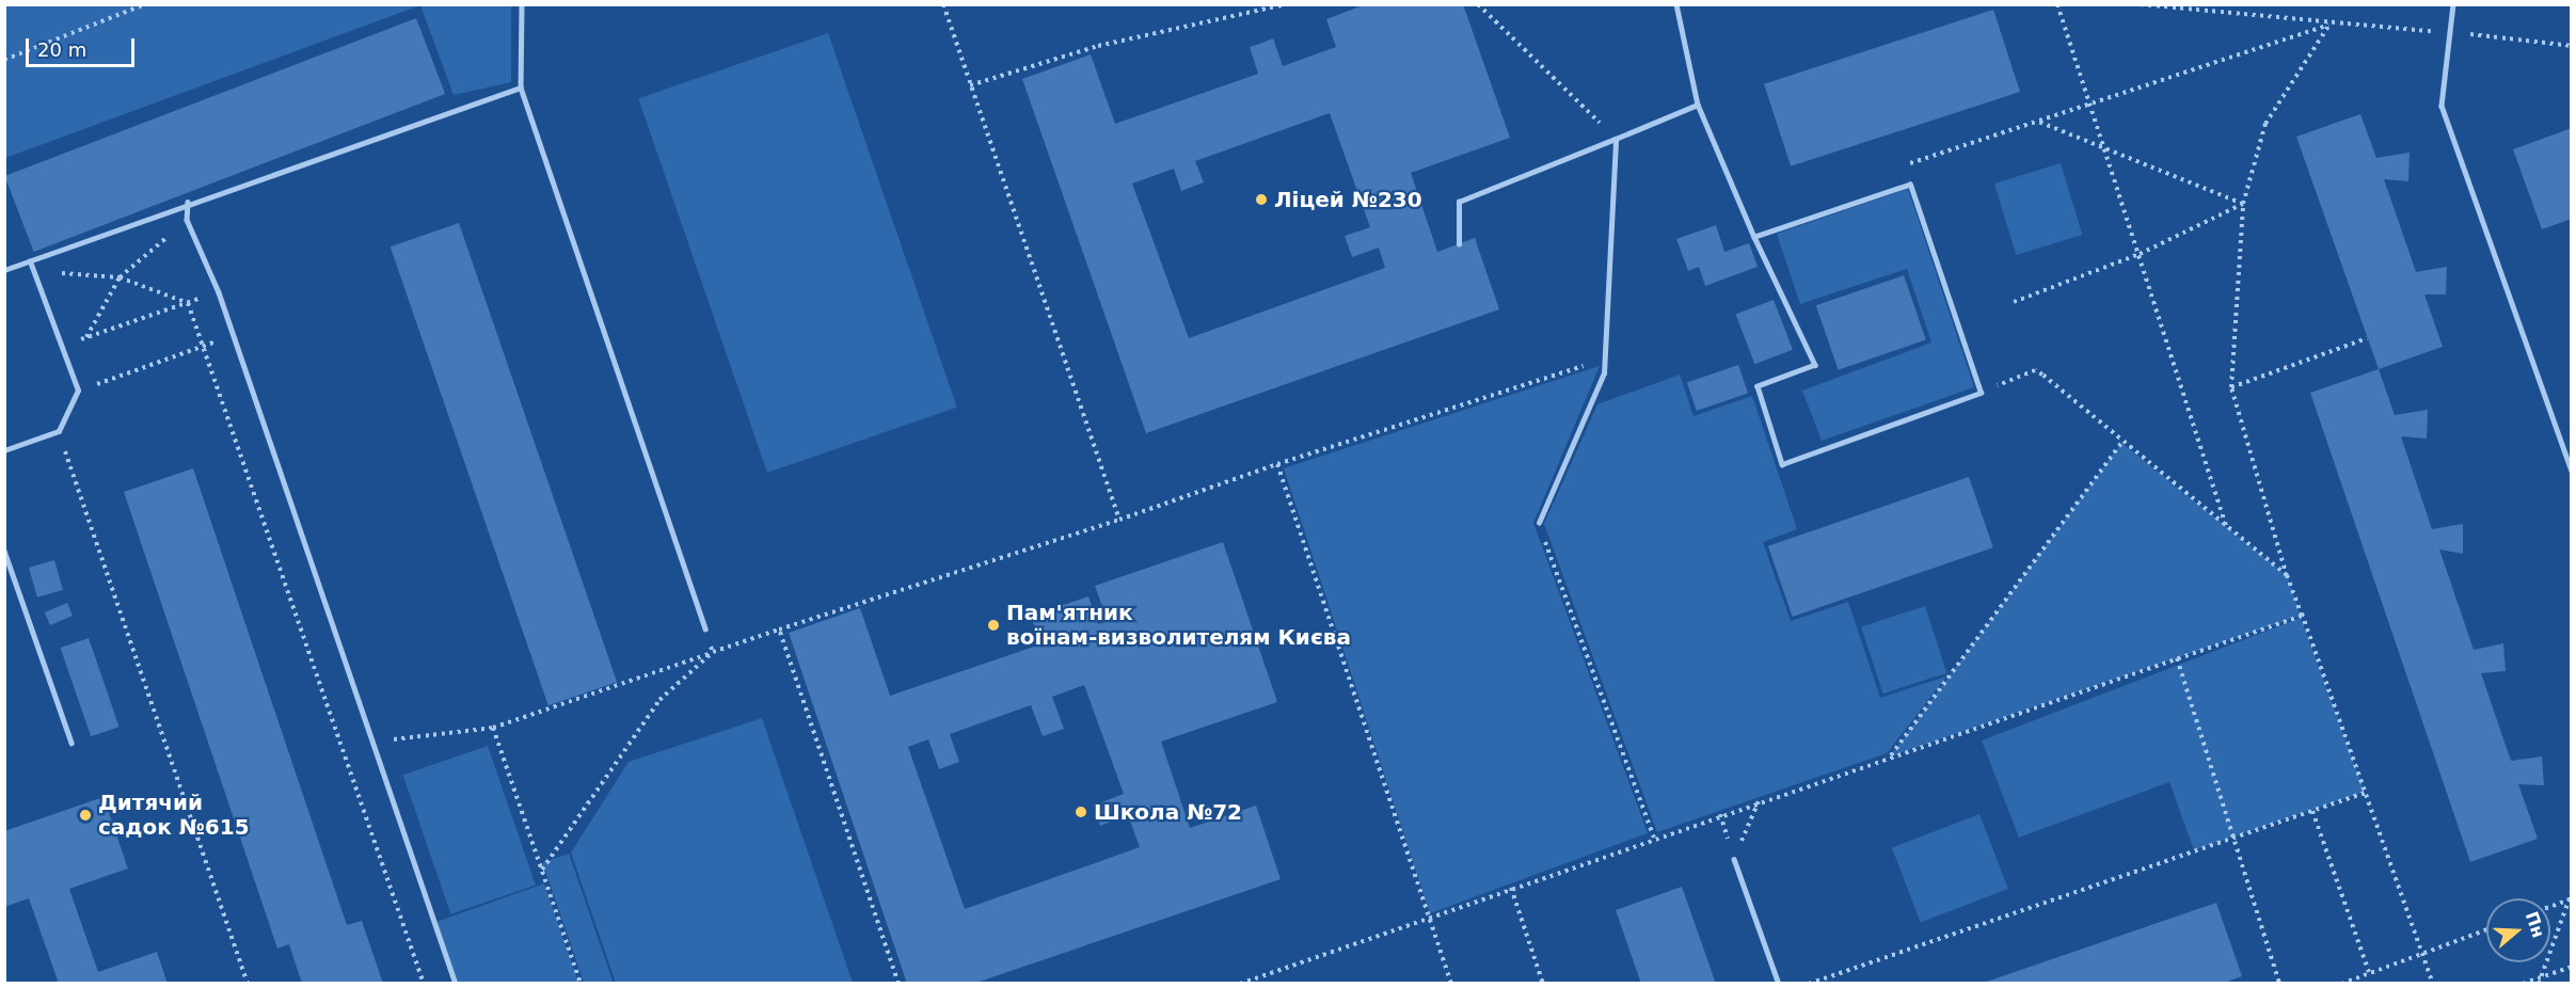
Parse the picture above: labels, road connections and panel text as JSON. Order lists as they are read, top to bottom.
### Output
{
  "places": [
    "Ліцей №230",
    "Пам'ятник воїнам-визволителям Києва",
    "Школа №72",
    "Дитячий садок №615"
  ],
  "scale_bar": "20 m",
  "north": "right"
}
